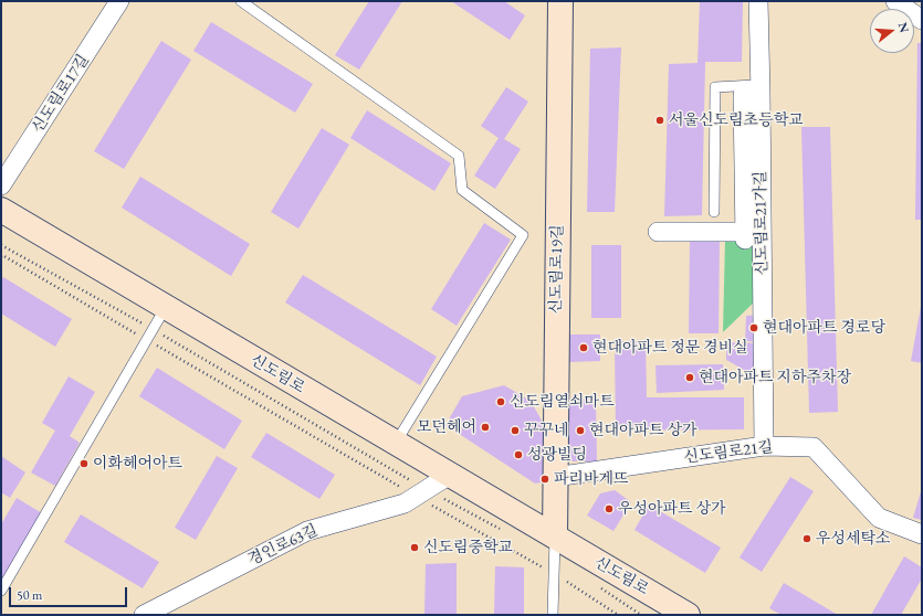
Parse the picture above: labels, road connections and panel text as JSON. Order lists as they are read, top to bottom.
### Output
{
  "streets": {
    "street": [
      "신도림로17길",
      "신도림로21가길",
      "신도림로19길",
      "신도림로",
      "신도림로21길",
      "경인로63길"
    ]
  },
  "crossings": [
    ["신도림로21가길", "신도림로21길"],
    ["신도림로19길", "신도림로"],
    ["신도림로19길", "신도림로21길"],
    ["신도림로", "경인로63길"]
  ],
  "places": [
    "서울신도림초등학교",
    "현대아파트 경로당",
    "현대아파트 정문 경비실",
    "현대아파트 지하주차장",
    "신도림열쇠마트",
    "모던헤어",
    "꾸꾸네",
    "현대아파트 상가",
    "성광빌딩",
    "이화헤어아트",
    "파리바게뜨",
    "우성아파트 상가",
    "우성세탁소",
    "신도림중학교"
  ],
  "scale_bar": "50 m",
  "north": "right"
}
